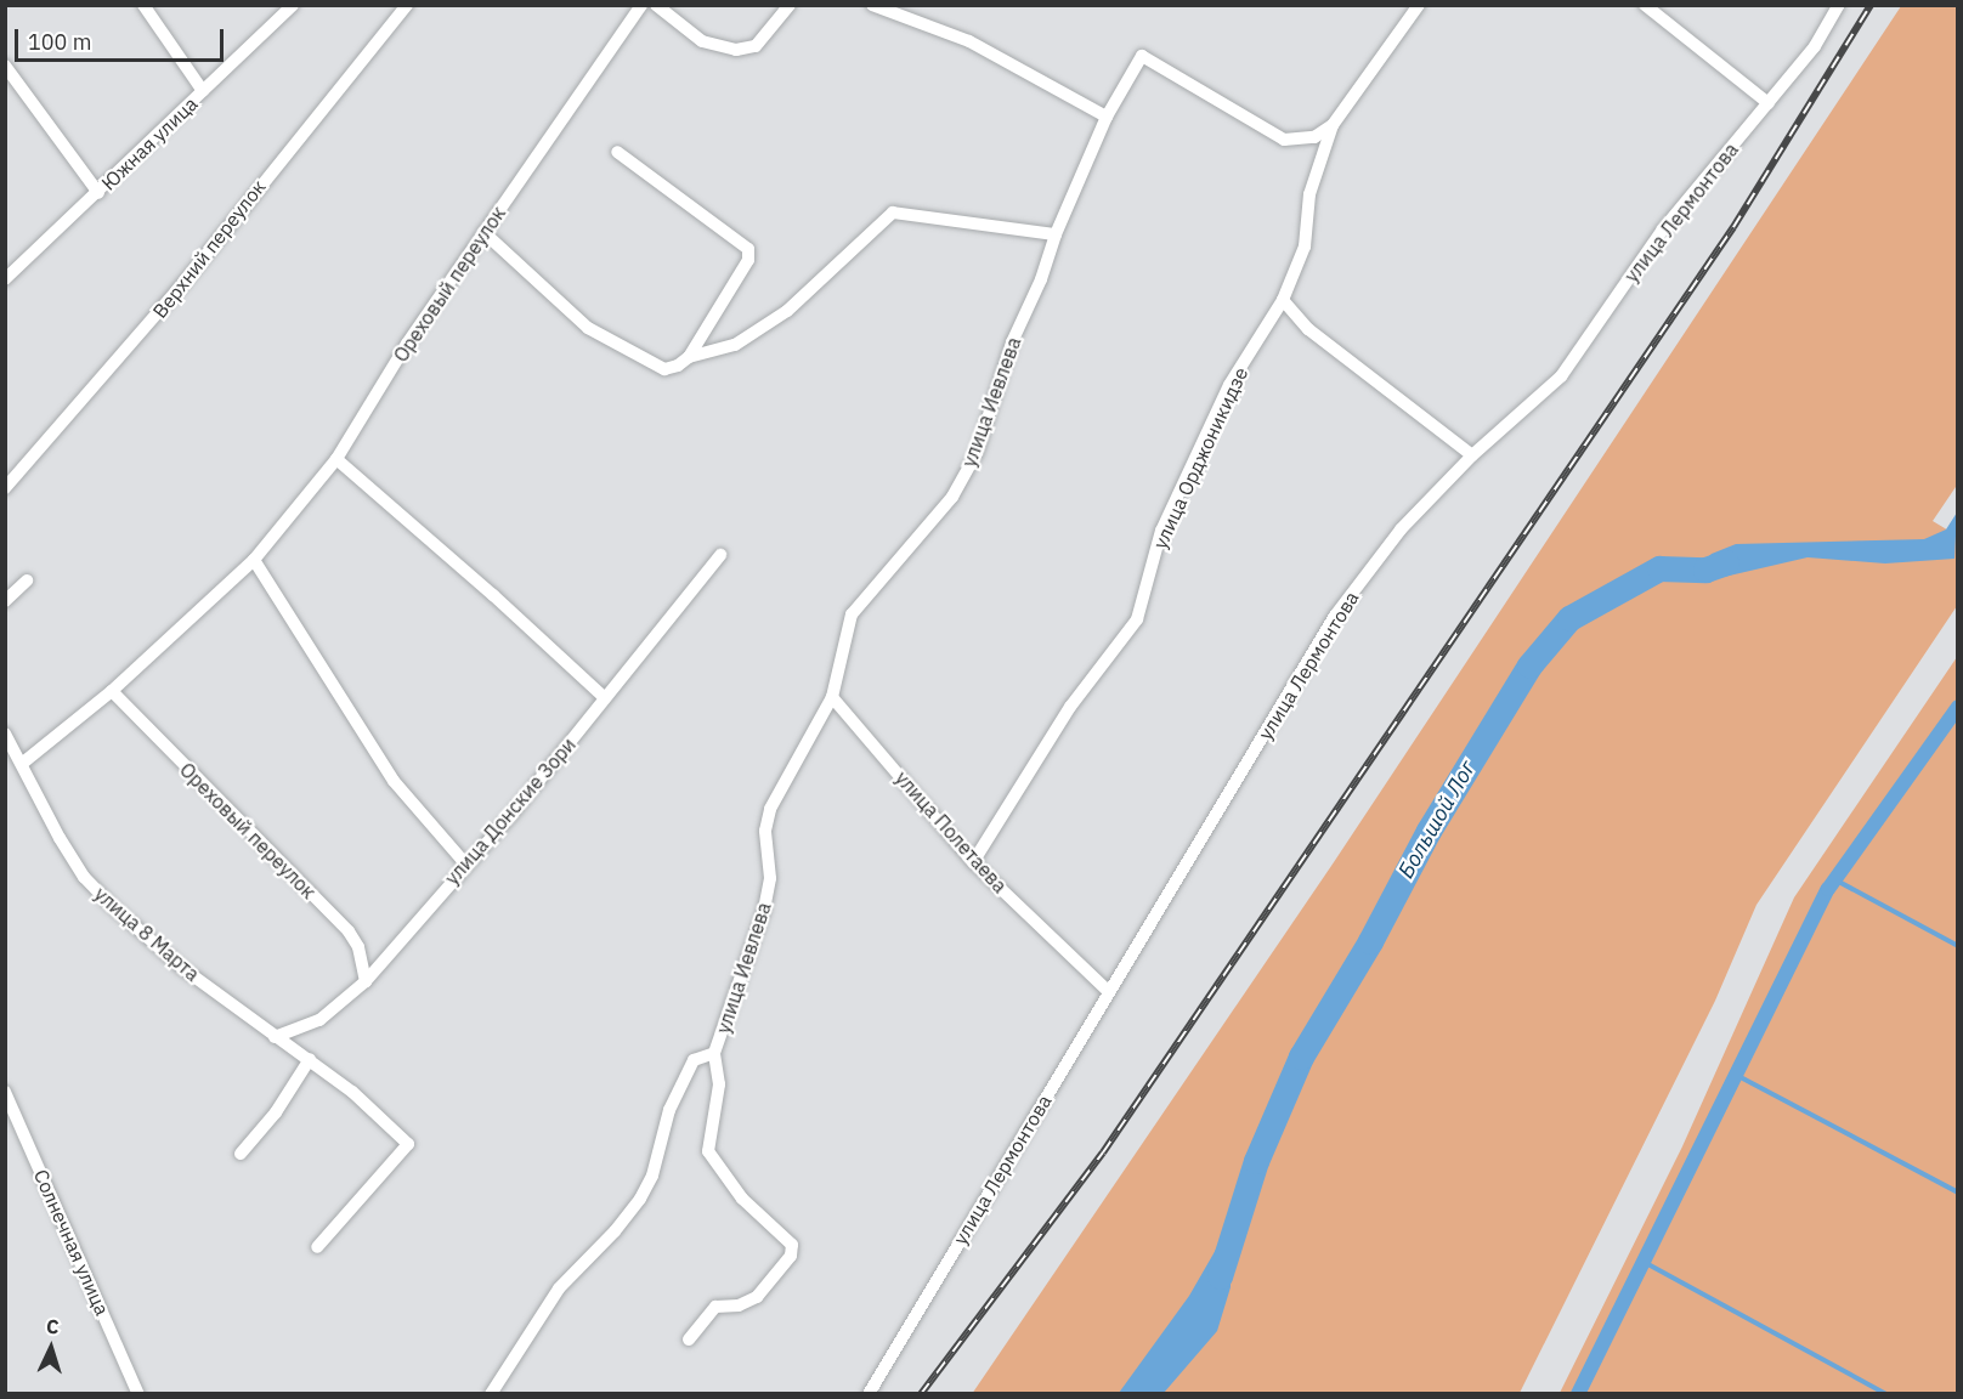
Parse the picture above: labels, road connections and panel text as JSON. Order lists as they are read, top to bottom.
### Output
{
  "streets": {
    "street": [
      "Южная улица",
      "улица Лермонтова",
      "Верхний переулок",
      "Ореховый переулок",
      "улица Иевлева",
      "улица Орджоникидзе",
      "улица Донские Зори",
      "улица Полетаева",
      "улица 8 Марта",
      "Солнечная улица"
    ]
  },
  "crossings": [
    ["улица Лермонтова", "улица Полетаева"],
    ["Ореховый переулок", "улица Донские Зори"],
    ["Ореховый переулок", "улица 8 Марта"],
    ["улица Иевлева", "улица Орджоникидзе"],
    ["улица Иевлева", "улица Полетаева"],
    ["улица Орджоникидзе", "улица Полетаева"],
    ["улица Донские Зори", "улица 8 Марта"]
  ],
  "water": ["Большой Лог"],
  "scale_bar": "100 m",
  "north": "top"
}
